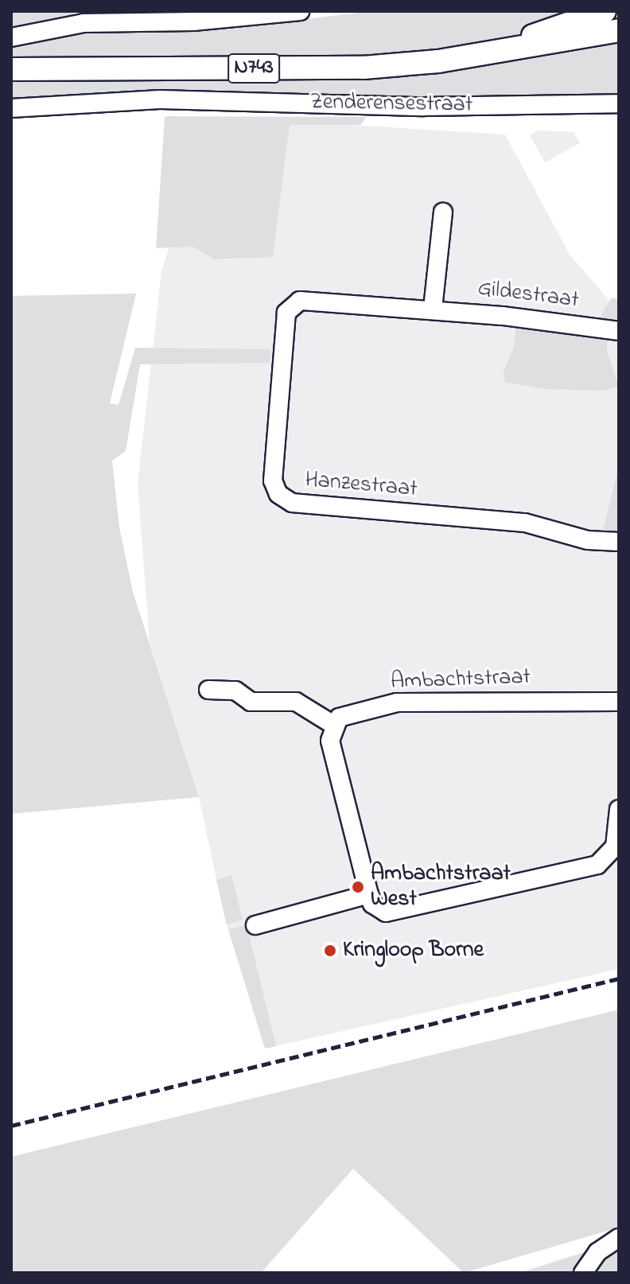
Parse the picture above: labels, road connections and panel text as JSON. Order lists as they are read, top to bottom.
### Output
{
  "streets": {
    "main road": ["N743", "Zenderensestraat"],
    "street": ["Gildestraat", "Hanzestraat", "Ambachtstraat"]
  },
  "crossings": [
    ["Gildestraat", "Hanzestraat"]
  ],
  "places": ["Ambachtstraat West", "Kringloop Borne"]
}
